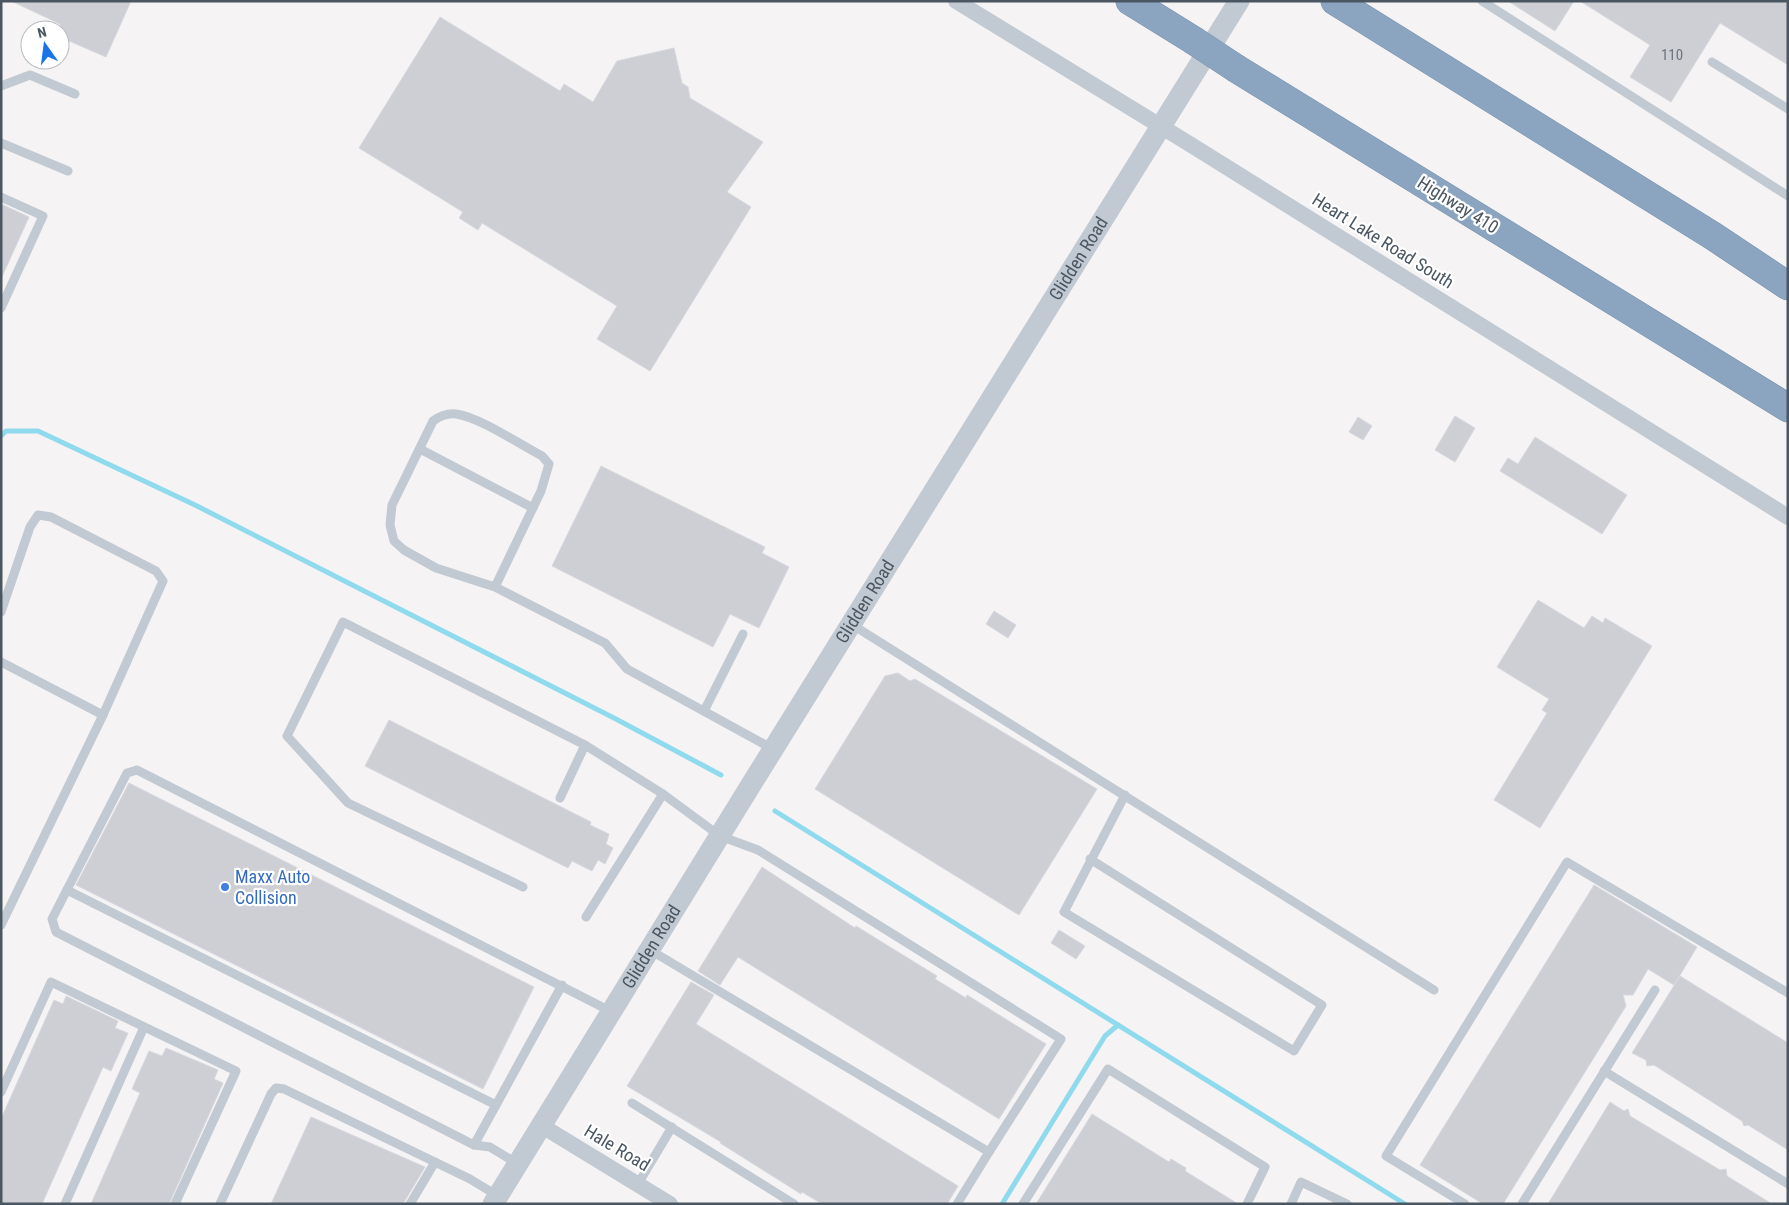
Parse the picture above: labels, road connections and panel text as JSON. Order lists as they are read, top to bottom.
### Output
{
  "streets": {
    "highway": ["Highway 410"],
    "street": ["Heart Lake Road South", "Glidden Road", "Hale Road"]
  },
  "crossings": [
    ["Heart Lake Road South", "Glidden Road"],
    ["Glidden Road", "Hale Road"]
  ],
  "places": ["Maxx Auto Collision"],
  "house_numbers": ["110"],
  "north": "top"
}
